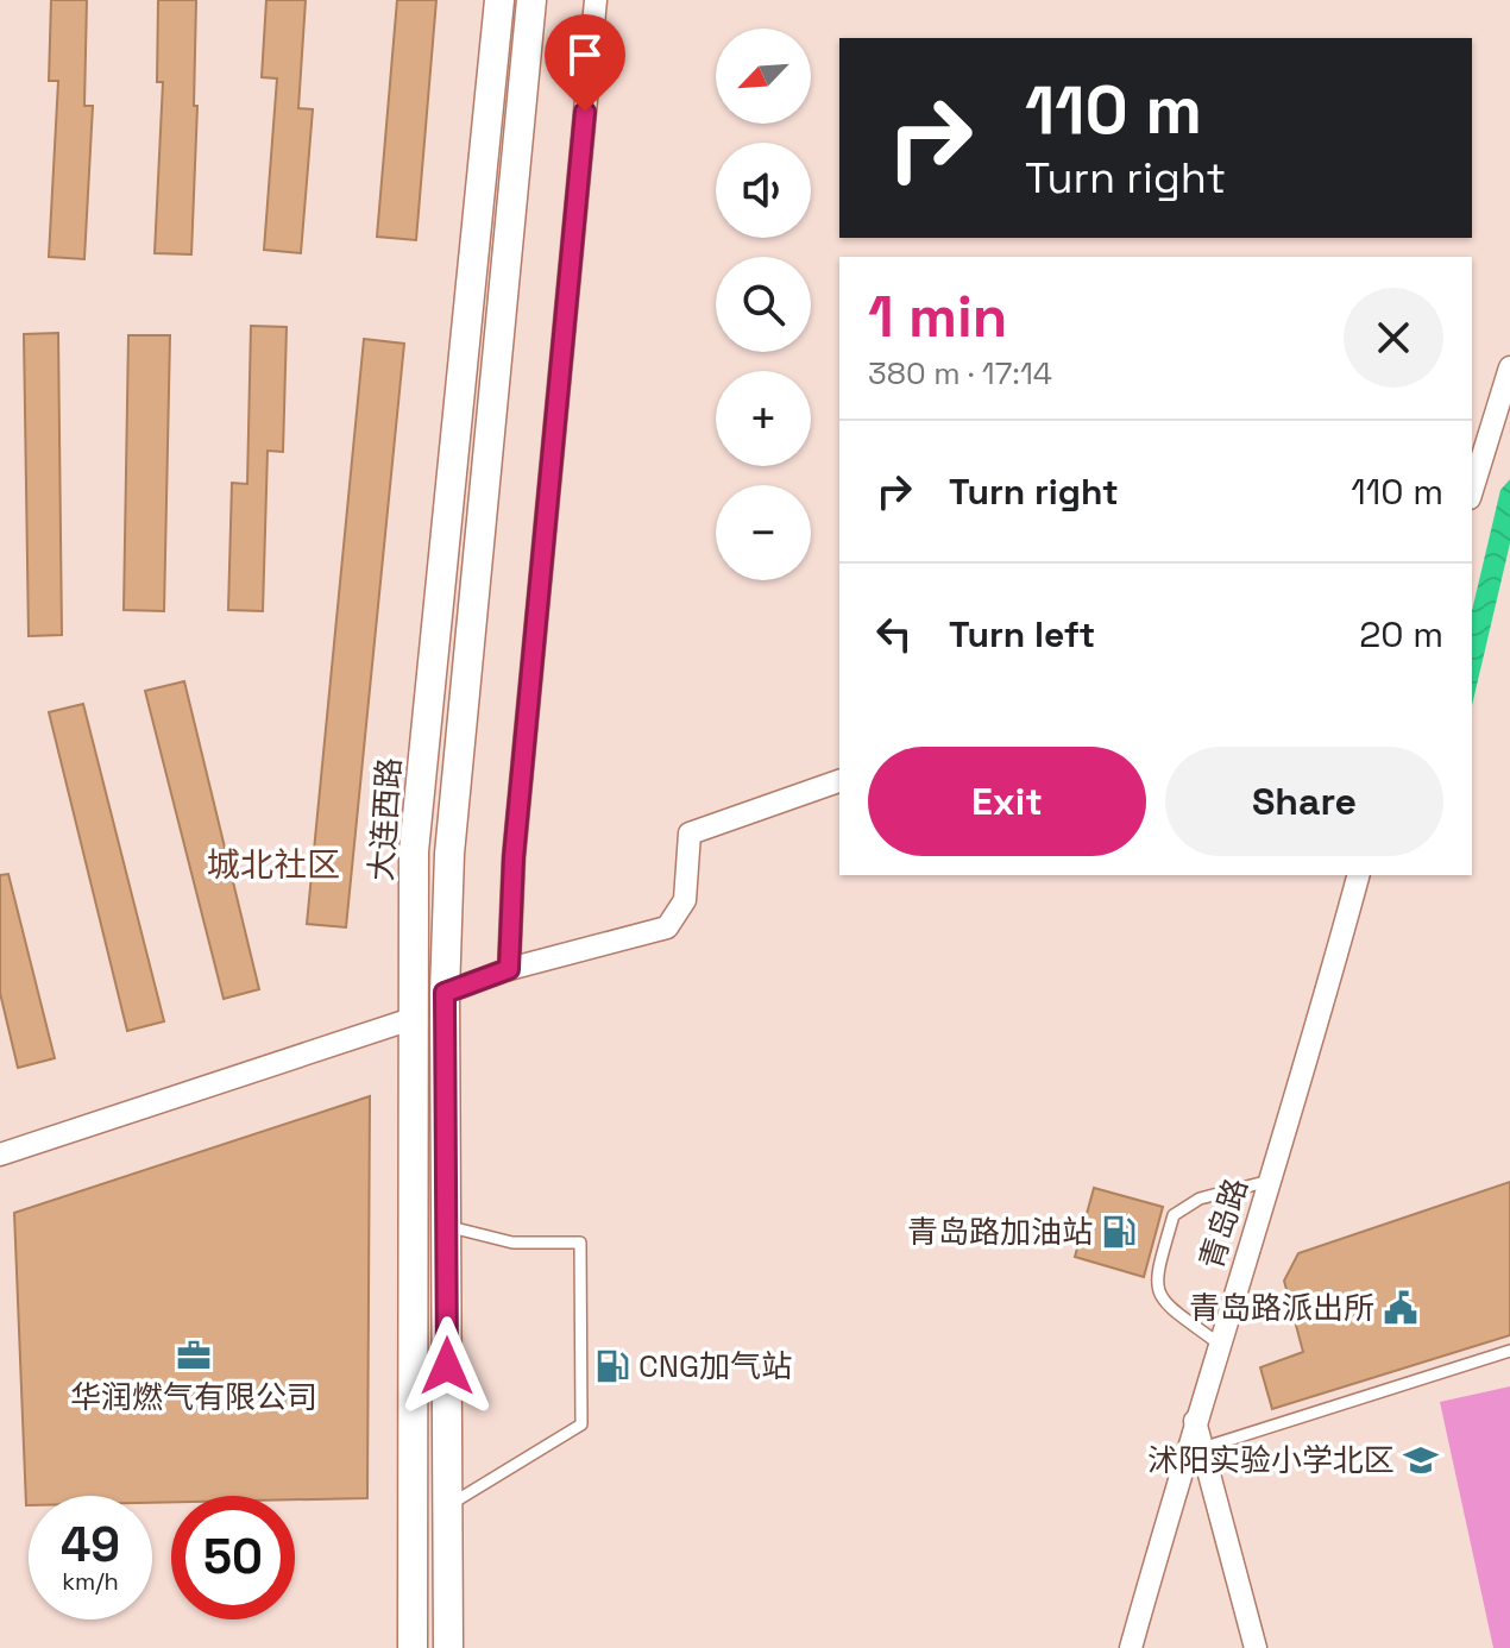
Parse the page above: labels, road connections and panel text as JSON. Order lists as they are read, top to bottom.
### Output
{
  "streets": {
    "main road": ["大连西路"],
    "street": ["青岛路"]
  },
  "districts": ["城北社区"],
  "places": {
    "fuel station": ["青岛路加油站", "CNG加气站"],
    "public building": ["青岛路派出所"],
    "office": ["华润燃气有限公司"],
    "school or university": ["沭阳实验小学北区"]
  },
  "north": "bottom left",
  "page": {
    "map_buttons": ["+", "−"],
    "turn": ["110 m", "Turn right"],
    "heading": ["1 min", "380 m · 17:14"],
    "list": [
      {
        "name": "Turn right",
        "value": "110 m"
      },
      {
        "name": "Turn left",
        "value": "20 m"
      }
    ],
    "buttons": ["Exit", "Share"],
    "speed": "49 km/h",
    "limit": "50"
  }
}
